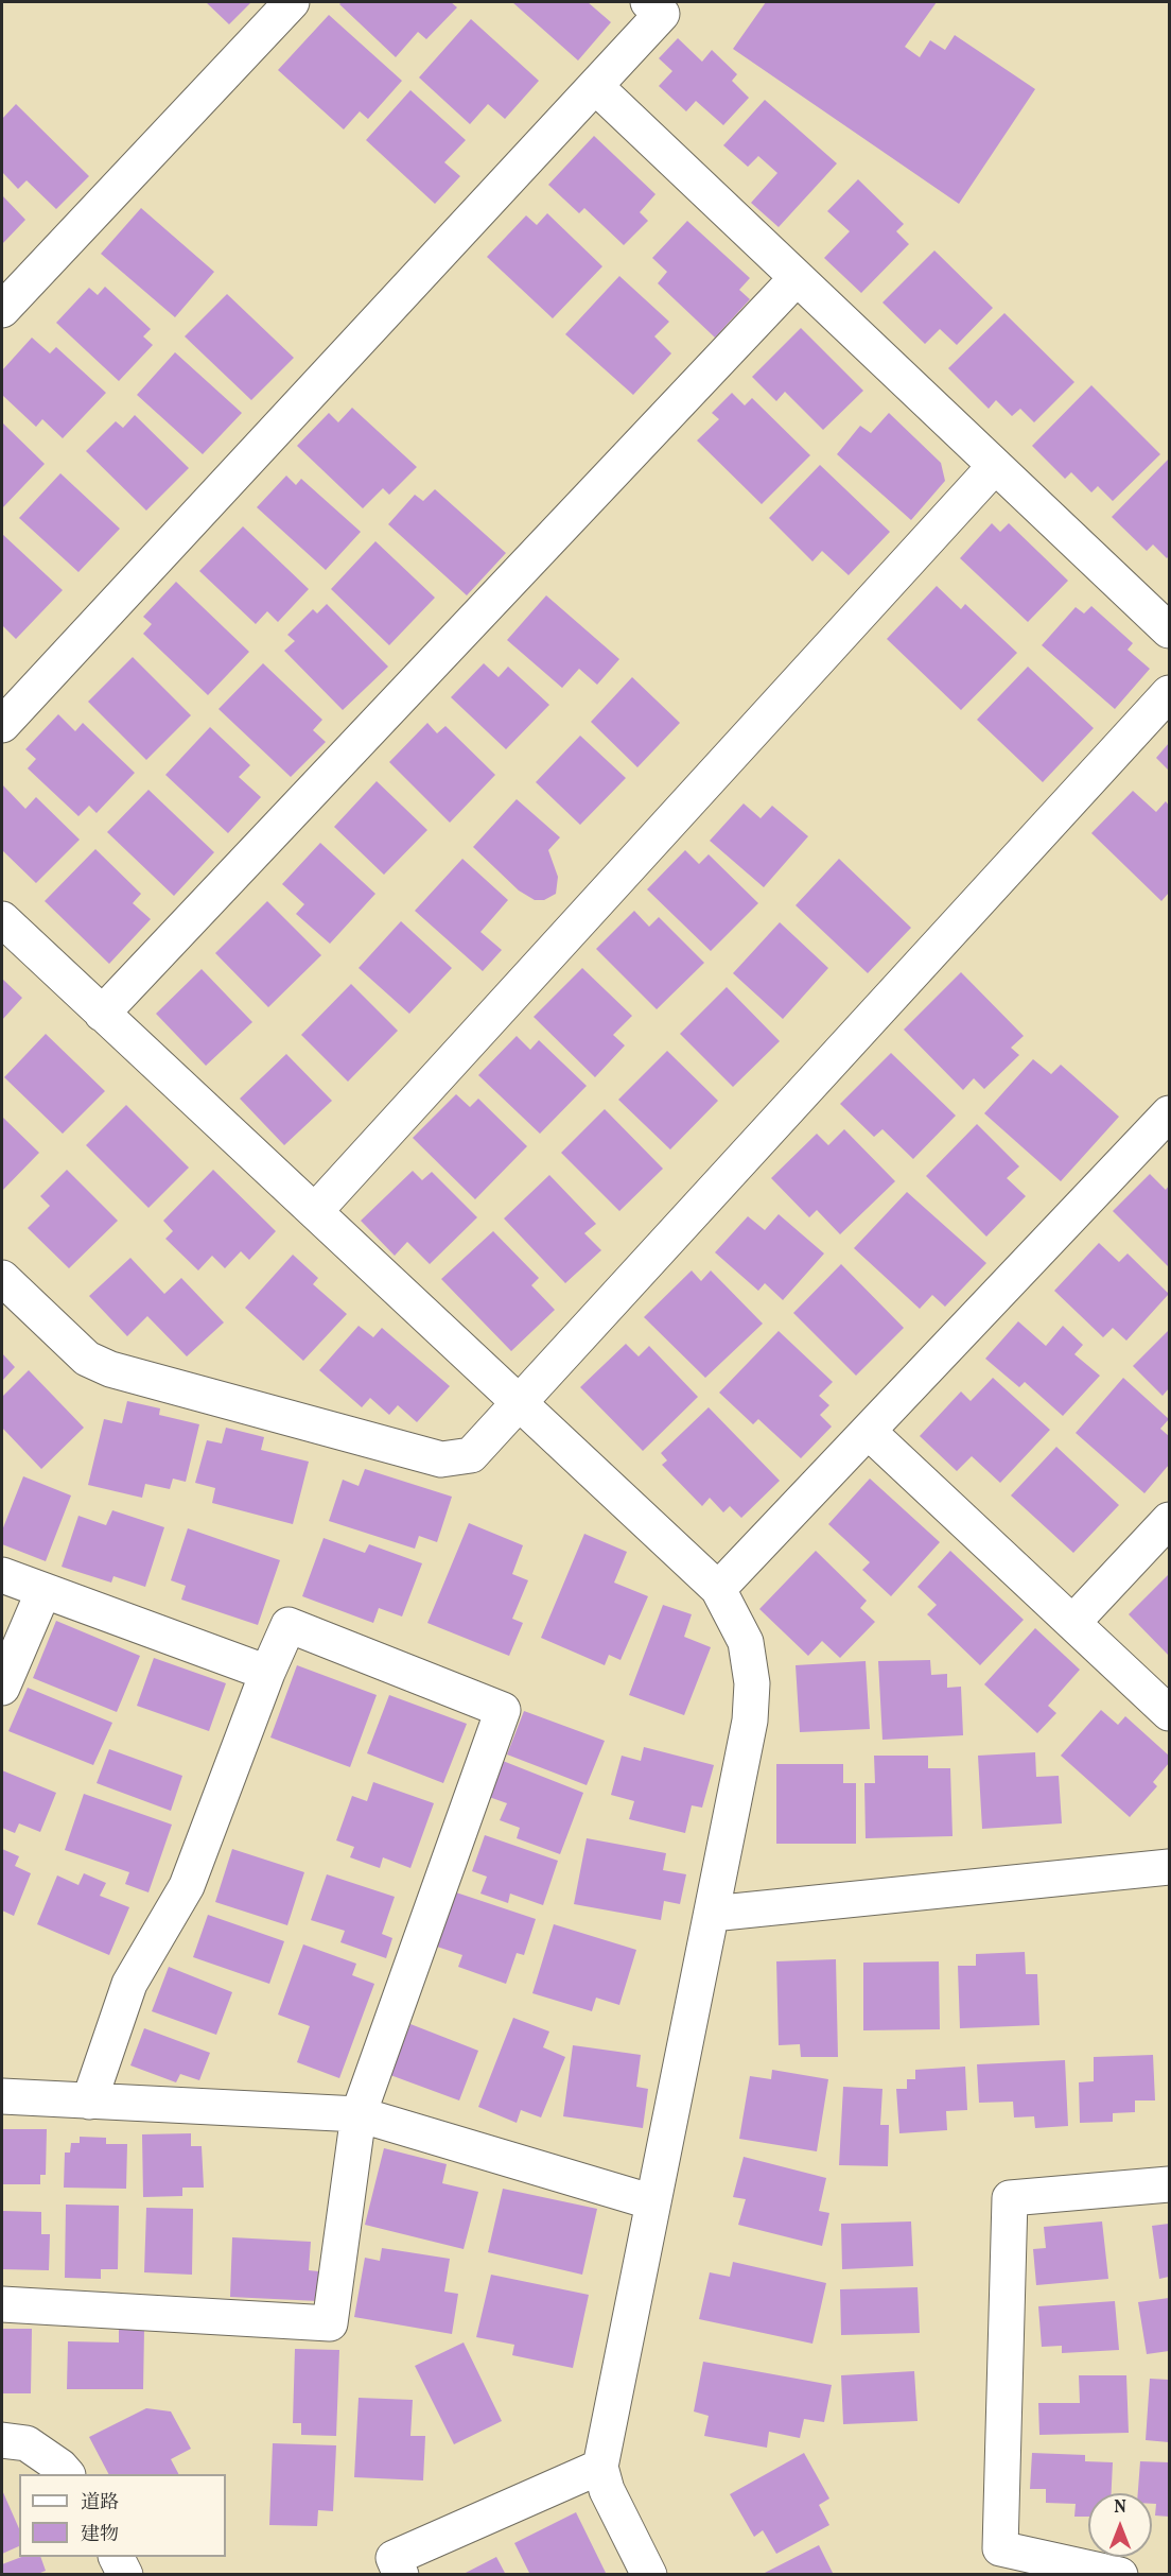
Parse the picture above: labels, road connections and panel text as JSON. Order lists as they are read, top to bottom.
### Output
{
  "legend": ["道路", "建物"],
  "north": "top"
}
